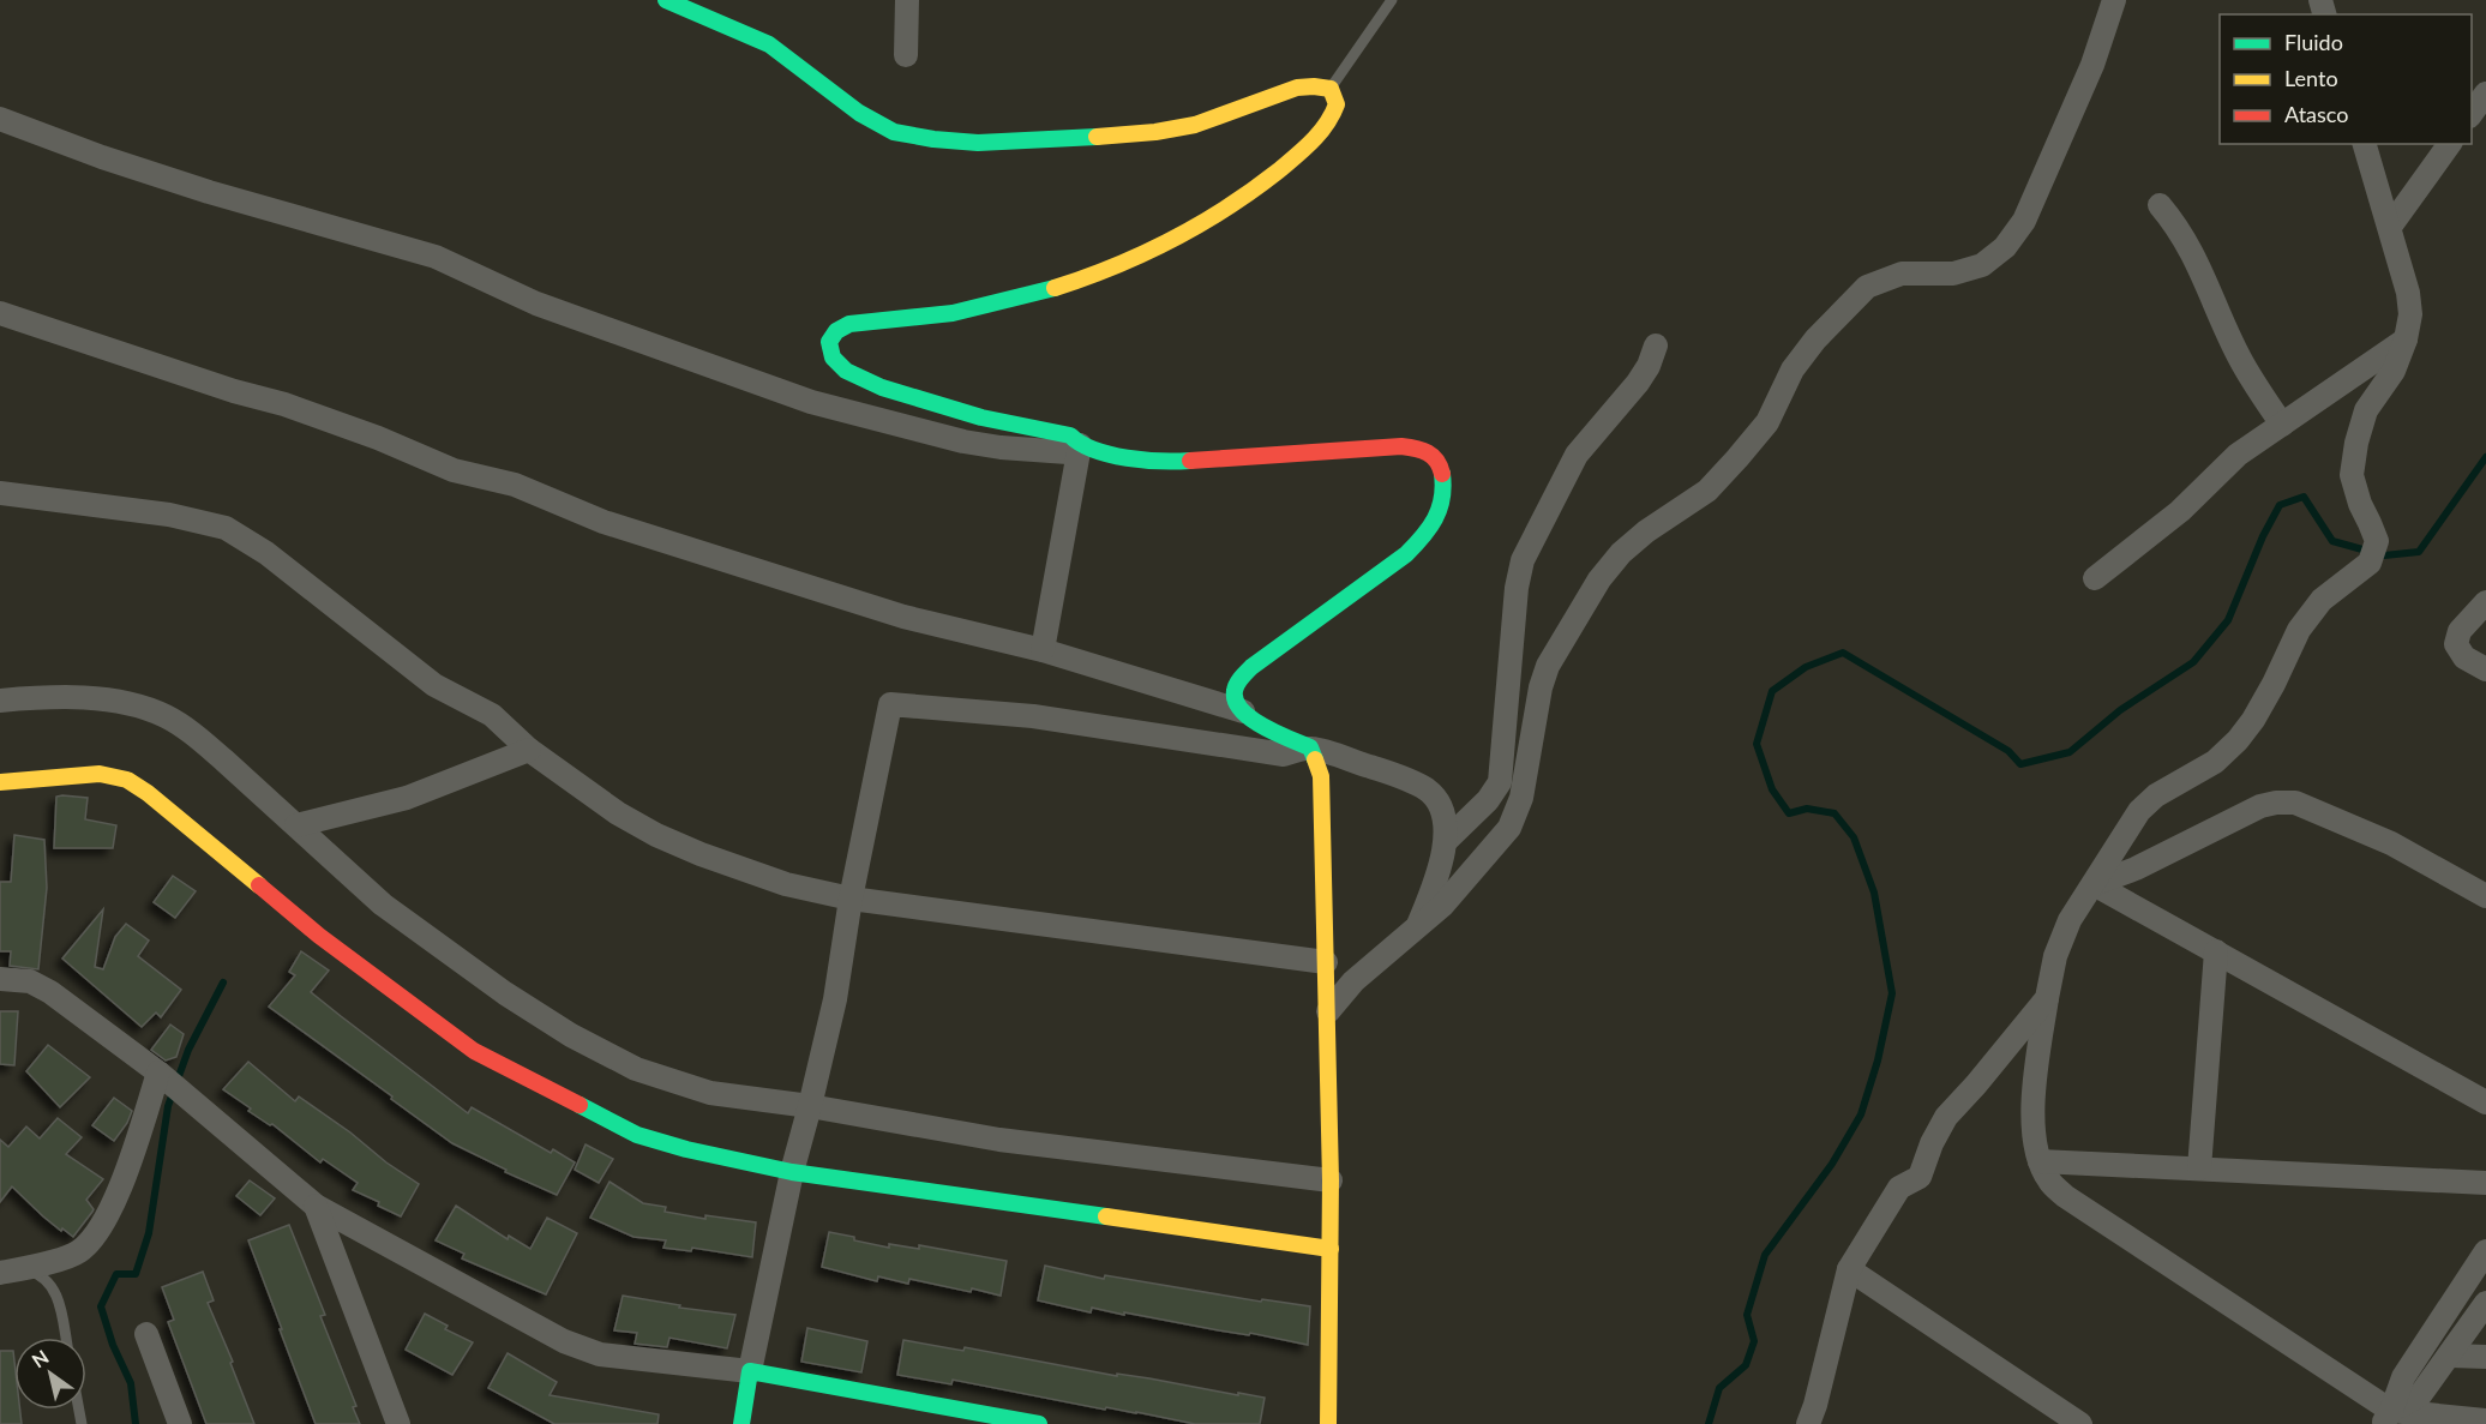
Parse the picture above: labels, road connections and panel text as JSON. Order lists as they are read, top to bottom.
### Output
{
  "legend": ["Fluido", "Lento", "Atasco"],
  "north": "top left"
}
